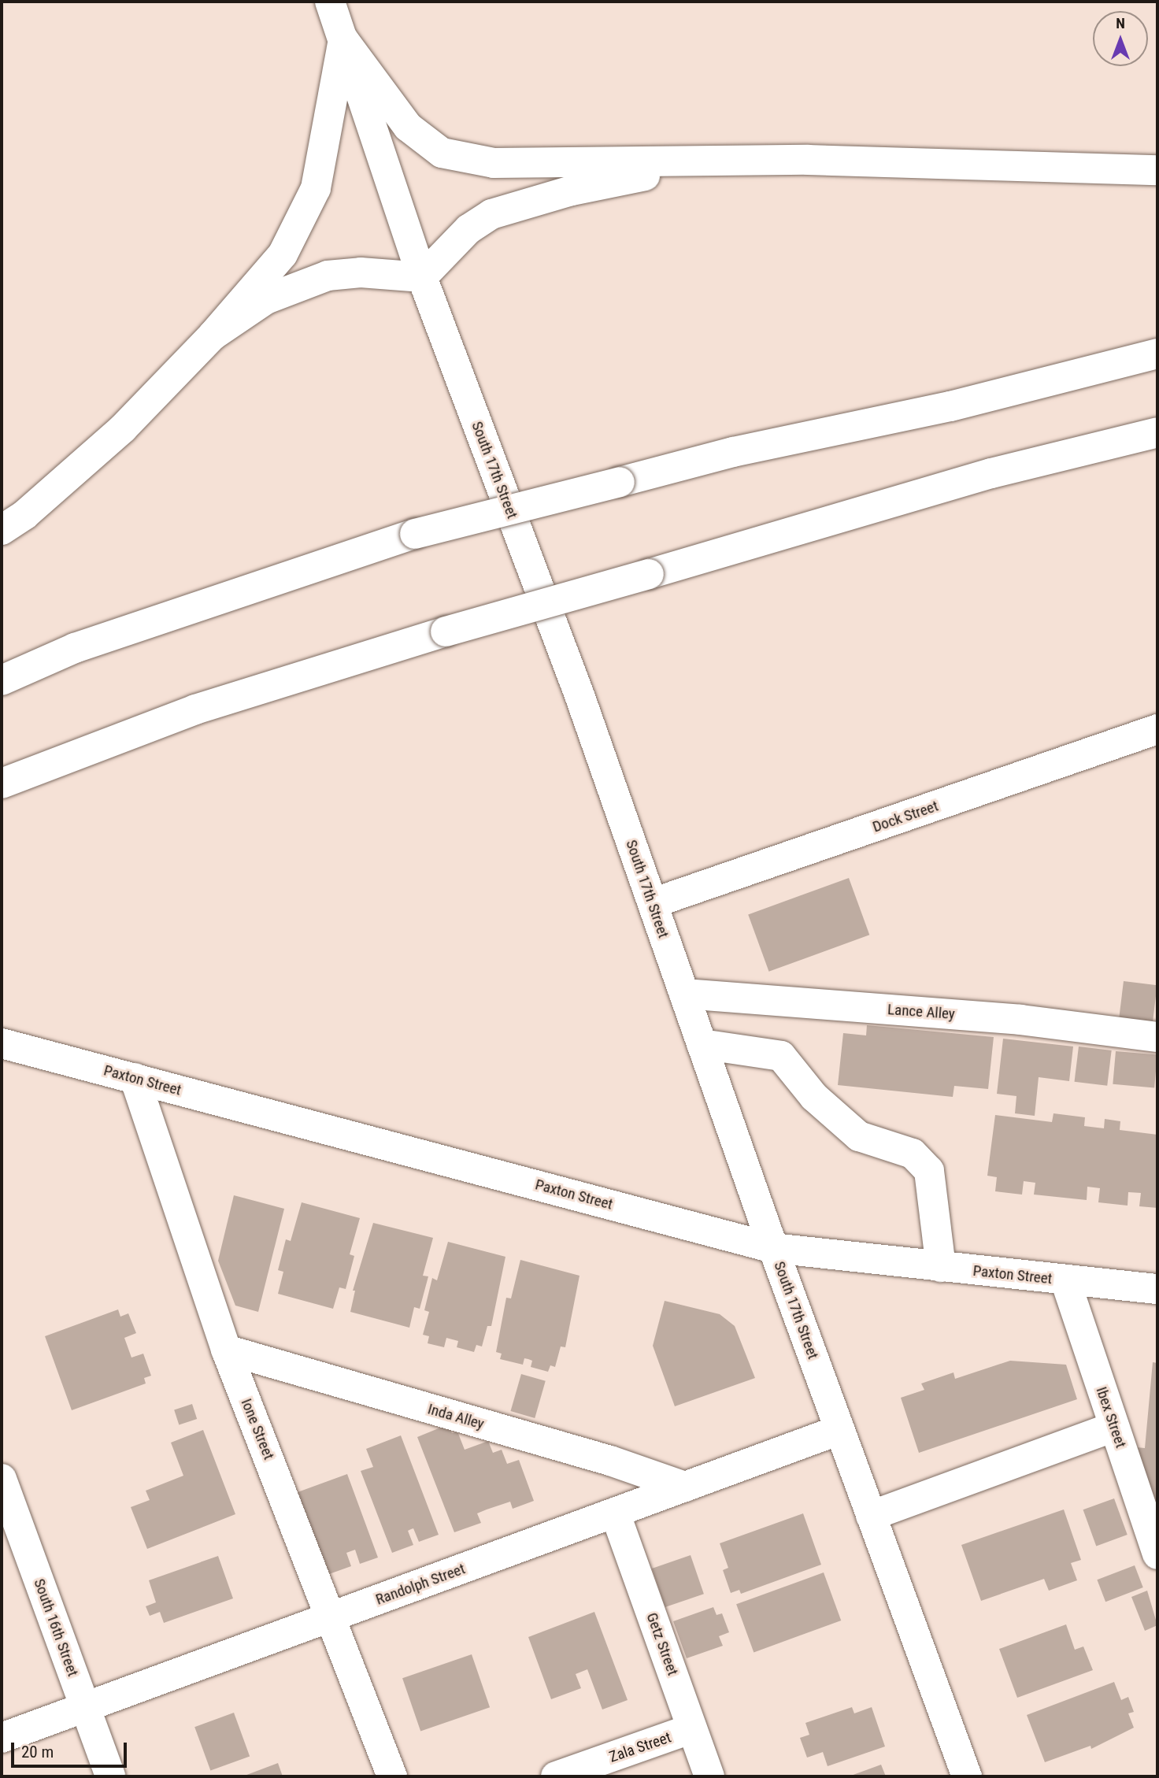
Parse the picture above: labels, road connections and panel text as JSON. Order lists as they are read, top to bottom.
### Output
{
  "streets": {
    "main road": [
      "South 17th Street",
      "Dock Street",
      "Lance Alley",
      "Paxton Street",
      "Inda Alley",
      "Ibex Street",
      "Ione Street",
      "Randolph Street",
      "South 16th Street",
      "Getz Street",
      "Zala Street"
    ]
  },
  "crossings": [
    ["South 17th Street", "Dock Street"],
    ["South 17th Street", "Lance Alley"],
    ["South 17th Street", "Paxton Street"],
    ["South 17th Street", "Randolph Street"],
    ["Paxton Street", "Ibex Street"],
    ["Paxton Street", "Ione Street"],
    ["Inda Alley", "Ione Street"],
    ["Inda Alley", "Randolph Street"],
    ["Ione Street", "Randolph Street"],
    ["Randolph Street", "South 16th Street"],
    ["Randolph Street", "Getz Street"],
    ["Getz Street", "Zala Street"]
  ],
  "scale_bar": "20 m",
  "north": "top"
}
